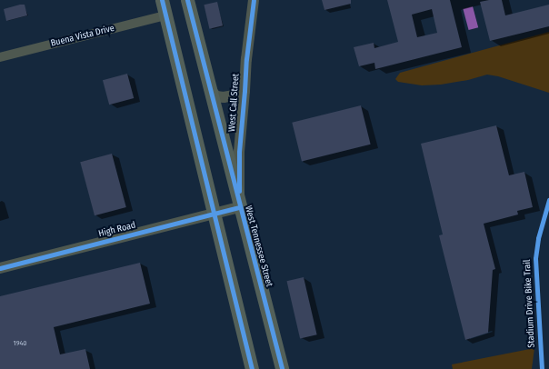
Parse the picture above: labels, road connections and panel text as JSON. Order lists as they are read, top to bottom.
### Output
{
  "streets": {
    "main road": ["West Tennessee Street"],
    "street": ["Buena Vista Drive", "West Call Street", "High Road"],
    "cycle path": ["Stadium Drive Bike Trail"]
  },
  "crossings": [
    ["West Call Street", "High Road"],
    ["West Call Street", "West Tennessee Street"],
    ["High Road", "West Tennessee Street"]
  ],
  "house_numbers": ["1940"]
}
